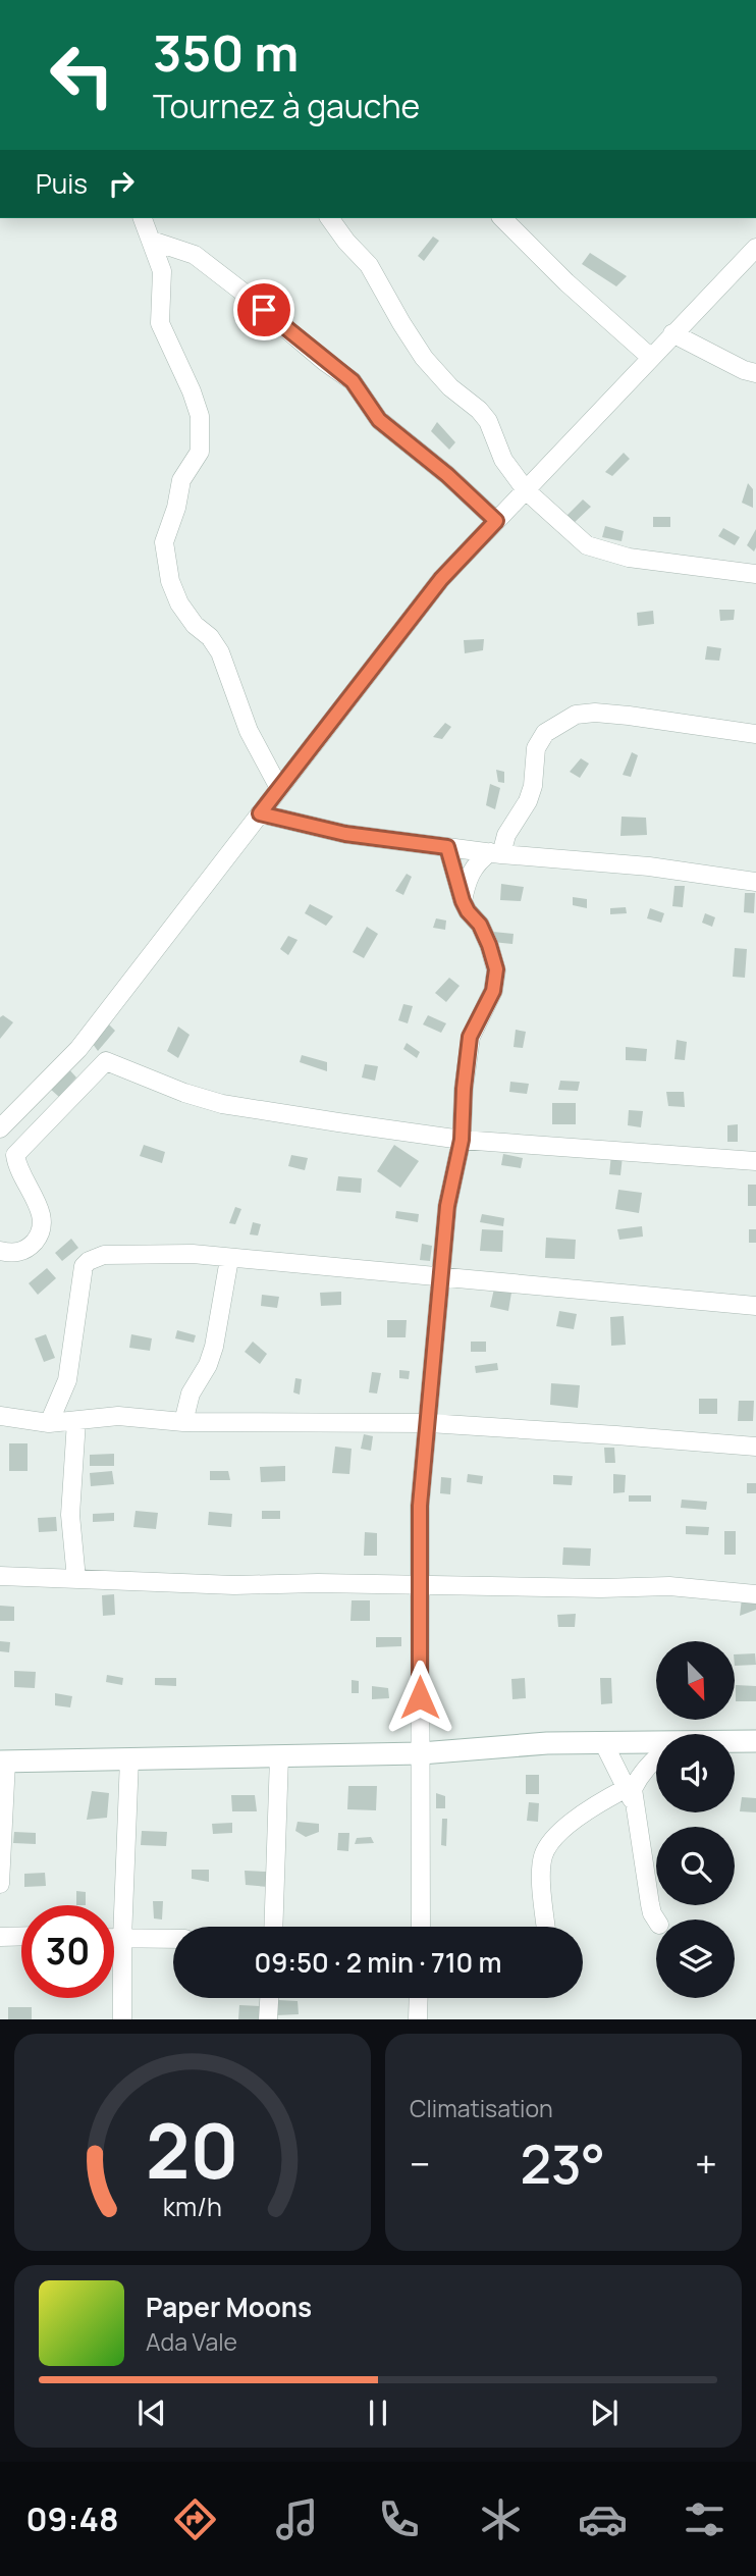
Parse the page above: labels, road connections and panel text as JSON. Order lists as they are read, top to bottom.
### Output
{
  "north": "bottom right",
  "page": {
    "turn": ["350 m", "Tournez à gauche"],
    "then": "Puis",
    "limit": "30",
    "trip": "09:50 · 2 min · 710 m",
    "tile": "Climatisation",
    "heat": ["−", "23°", "+"],
    "song": ["Paper Moons", "Ada Vale"],
    "tabs": "09:48",
    "gauge": ["20", "km/h"]
  }
}
